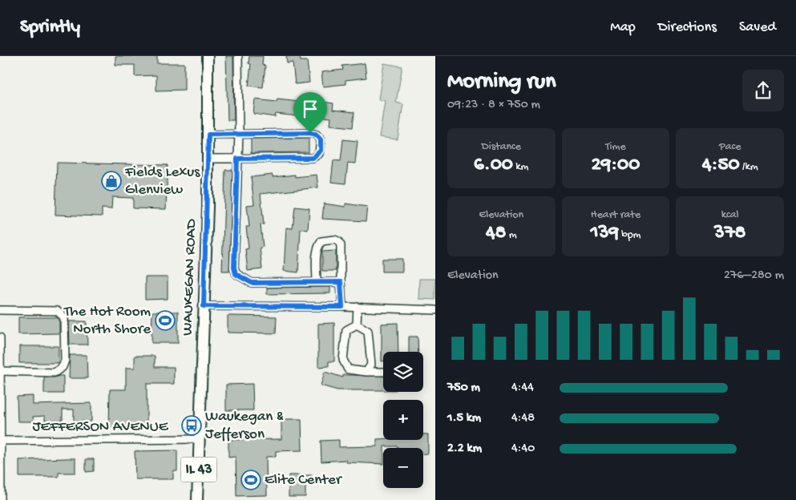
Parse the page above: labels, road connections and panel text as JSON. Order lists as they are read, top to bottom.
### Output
{
  "streets": {
    "main road": ["WAUKEGAN ROAD", "IL 43"],
    "street": ["JEFFERSON AVENUE"]
  },
  "crossings": [
    ["WAUKEGAN ROAD", "JEFFERSON AVENUE"]
  ],
  "places": {
    "shop": ["Fields Lexus Glenview"],
    "sports": ["The Hot Room North Shore", "Elite Center"],
    "bus stop": ["Waukegan & Jefferson"]
  },
  "page": {
    "header": "Sprintly",
    "nav": ["Map", "Directions", "Saved"],
    "heading": ["Morning run", "09:23 · 8 × 750 m"],
    "stats": [
      ["Distance", "6.00 km"],
      ["Time", "29:00"],
      ["Pace", "4:50 /km"],
      ["Elevation", "48 m"],
      ["Heart rate", "139 bpm"],
      ["kcal", "378"]
    ],
    "chart": ["Elevation", "276–280 m"],
    "map_buttons": ["+", "−"],
    "list": [
      {
        "name": "750 m",
        "note": "4:44"
      },
      {
        "name": "1.5 km",
        "note": "4:48"
      },
      {
        "name": "2.2 km",
        "note": "4:40"
      }
    ]
  }
}
